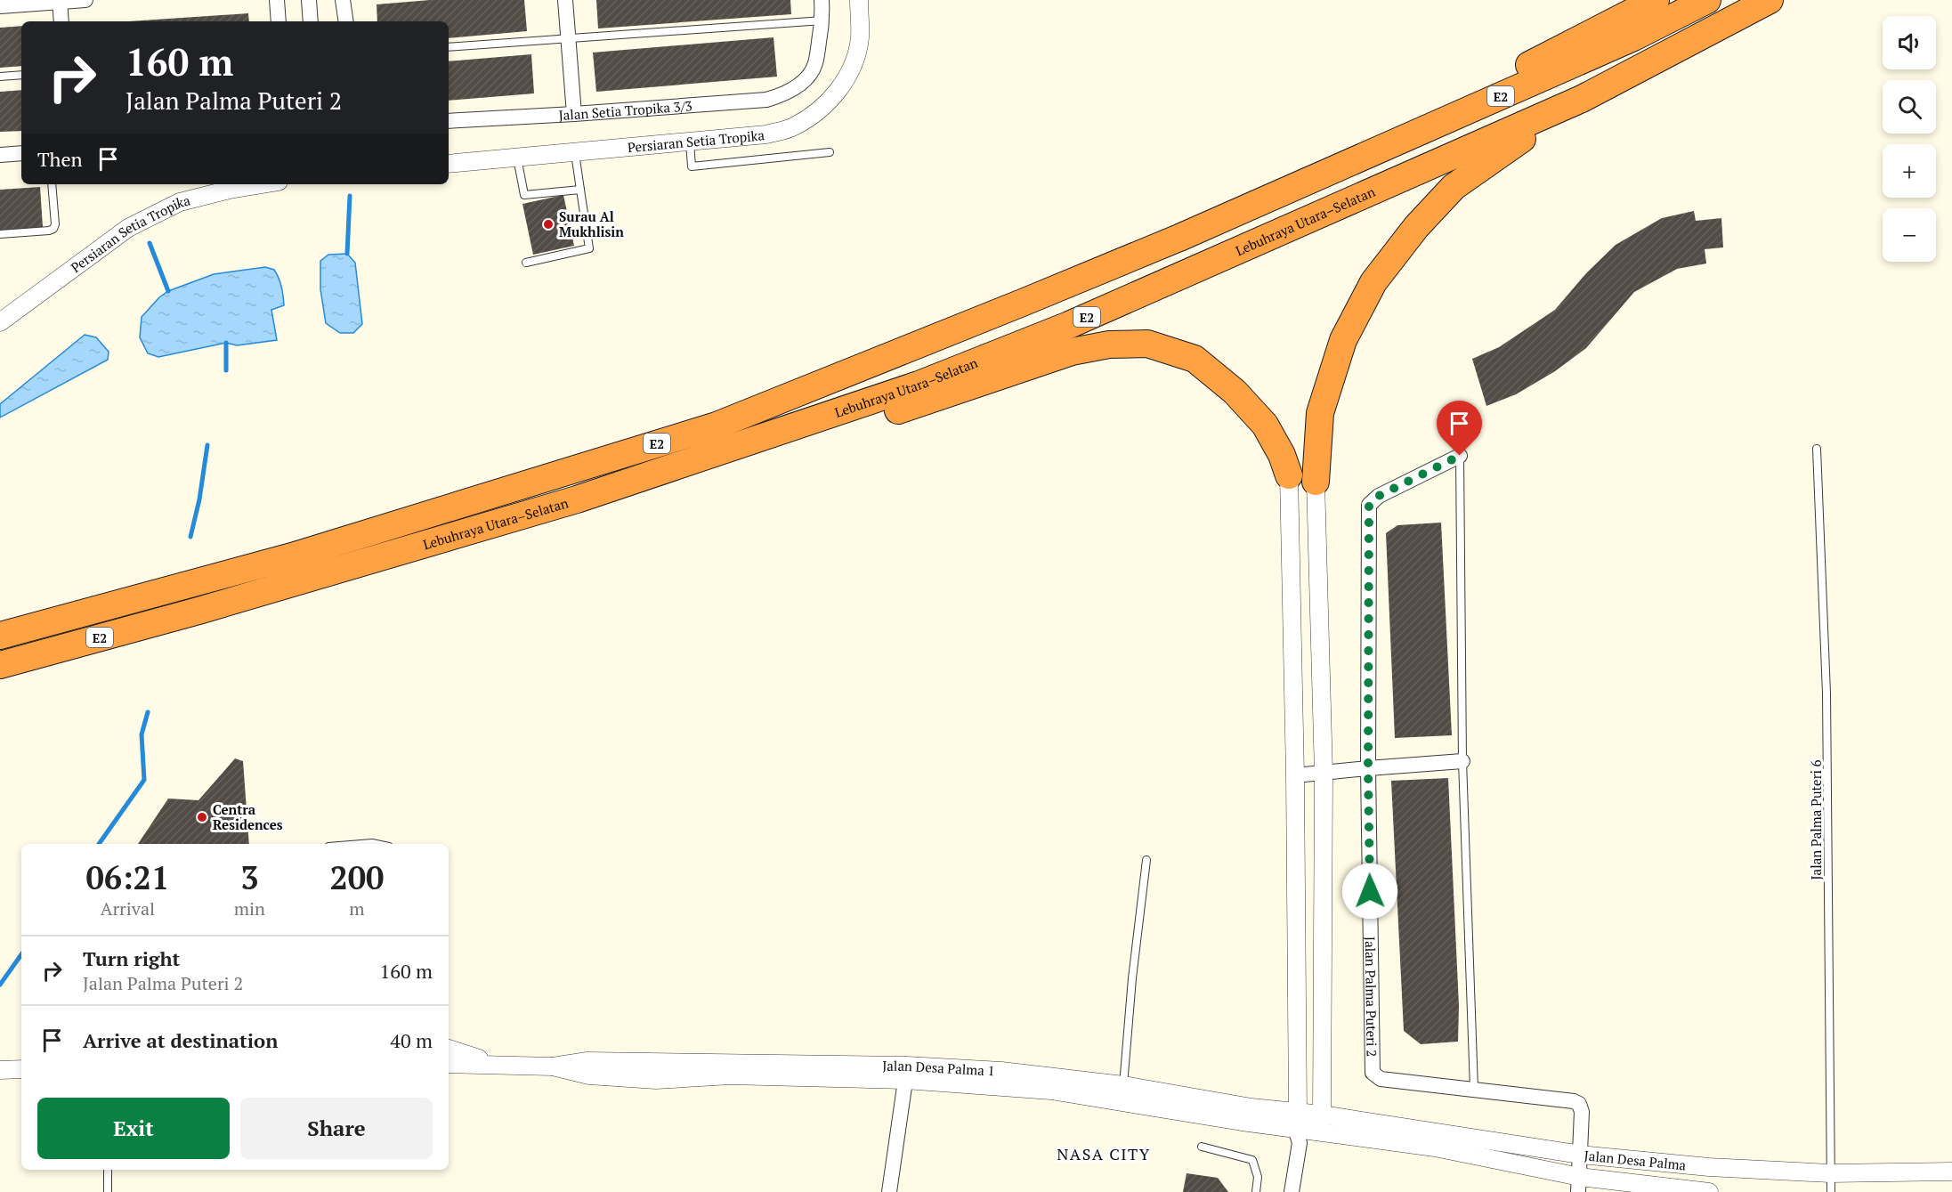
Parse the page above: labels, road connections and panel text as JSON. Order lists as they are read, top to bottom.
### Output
{
  "streets": {
    "highway": ["E2", "Lebuhraya Utara–Selatan"],
    "street": [
      "Jalan Setia Tropika 3/3",
      "Persiaran Setia Tropika",
      "Jalan Palma Puteri 2",
      "Jalan Desa Palma 1",
      "Jalan Desa Palma"
    ],
    "lane": ["Jalan Palma Puteri 6"]
  },
  "crossings": [
    ["Jalan Palma Puteri 6", "Jalan Desa Palma"],
    ["Jalan Palma Puteri 2", "Jalan Desa Palma"],
    ["Jalan Desa Palma 1", "Jalan Desa Palma"]
  ],
  "districts": ["NASA CITY"],
  "places": ["Surau Al Mukhlisin", "Centra Residences"],
  "page": {
    "map_buttons": ["+", "−"],
    "turn": ["160 m", "Jalan Palma Puteri 2"],
    "then": "Then",
    "eta": [
      "06:21",
      "Arrival",
      "3",
      "min",
      "200",
      "m"
    ],
    "list": [
      {
        "name": "Turn right",
        "note": "Jalan Palma Puteri 2",
        "value": "160 m"
      },
      {
        "name": "Arrive at destination",
        "value": "40 m"
      }
    ],
    "buttons": ["Exit", "Share"]
  }
}
